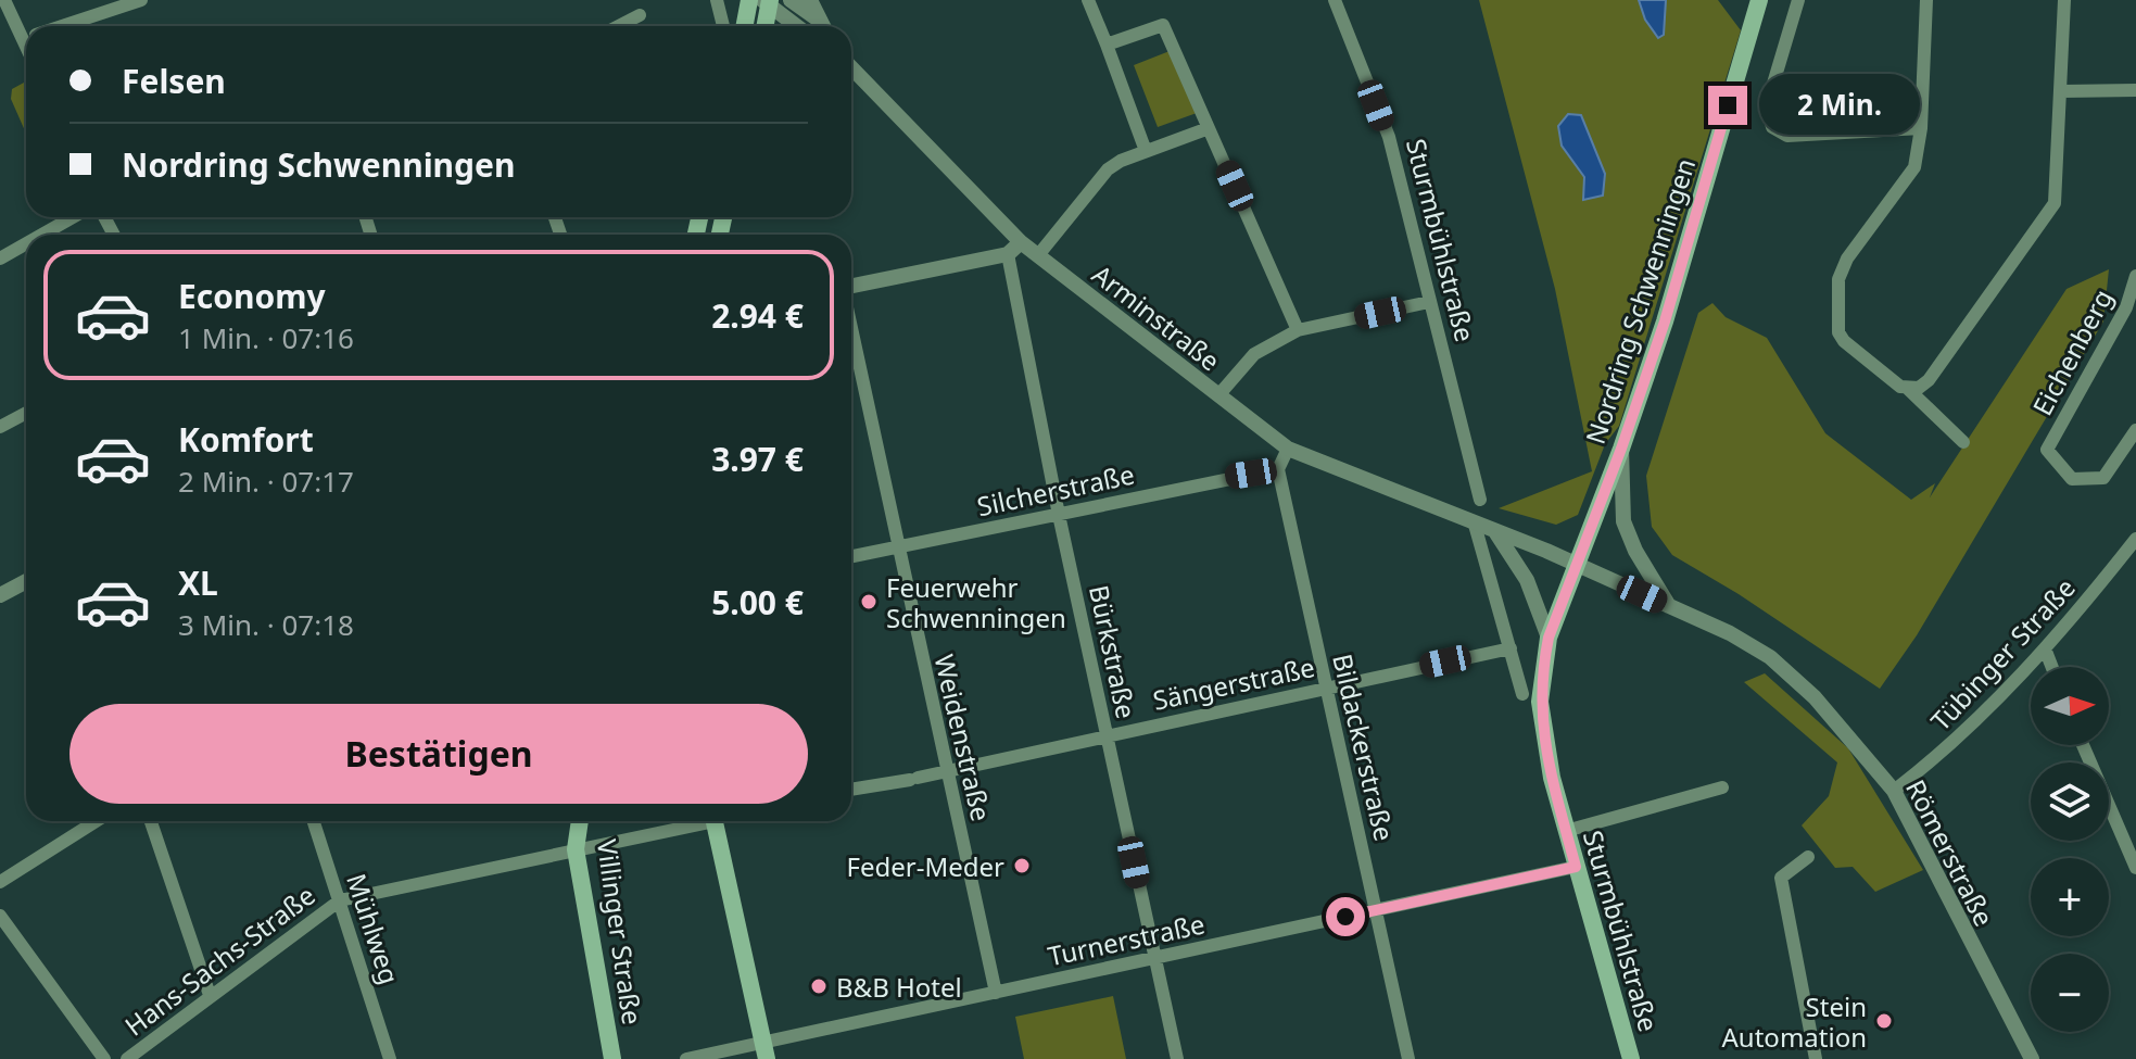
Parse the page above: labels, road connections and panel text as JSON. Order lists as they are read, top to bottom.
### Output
{
  "streets": {
    "main road": ["Sturmbühlstraße", "Nordring Schwenningen", "Villinger Straße"],
    "street": [
      "Arminstraße",
      "Eichenberg",
      "Silcherstraße",
      "Bürkstraße",
      "Tübinger Straße",
      "Sängerstraße",
      "Weidenstraße",
      "Bildackerstraße",
      "Römerstraße",
      "Mühlweg",
      "Turnerstraße",
      "Hans-Sachs-Straße"
    ]
  },
  "crossings": [
    ["Sturmbühlstraße", "Nordring Schwenningen"],
    ["Sturmbühlstraße", "Arminstraße"],
    ["Sturmbühlstraße", "Römerstraße"],
    ["Sturmbühlstraße", "Turnerstraße"],
    ["Nordring Schwenningen", "Arminstraße"],
    ["Nordring Schwenningen", "Römerstraße"],
    ["Arminstraße", "Römerstraße"],
    ["Silcherstraße", "Bürkstraße"],
    ["Silcherstraße", "Weidenstraße"],
    ["Silcherstraße", "Bildackerstraße"],
    ["Bürkstraße", "Sängerstraße"],
    ["Bürkstraße", "Turnerstraße"],
    ["Tübinger Straße", "Römerstraße"],
    ["Sängerstraße", "Weidenstraße"],
    ["Sängerstraße", "Bildackerstraße"],
    ["Weidenstraße", "Turnerstraße"],
    ["Bildackerstraße", "Turnerstraße"],
    ["Mühlweg", "Hans-Sachs-Straße"]
  ],
  "places": [
    "Feuerwehr Schwenningen",
    "Feder-Meder",
    "B&B Hotel",
    "Stein Automation"
  ],
  "north": "right",
  "page": {
    "banner": ["Felsen", "Nordring Schwenningen"],
    "bubble": "2 Min.",
    "list": [
      {
        "name": "Economy",
        "note": "1 Min. · 07:16",
        "value": "2.94 €"
      },
      {
        "name": "Komfort",
        "note": "2 Min. · 07:17",
        "value": "3.97 €"
      },
      {
        "name": "XL",
        "note": "3 Min. · 07:18",
        "value": "5.00 €"
      }
    ],
    "map_buttons": ["+", "−"],
    "buttons": "Bestätigen"
  }
}
